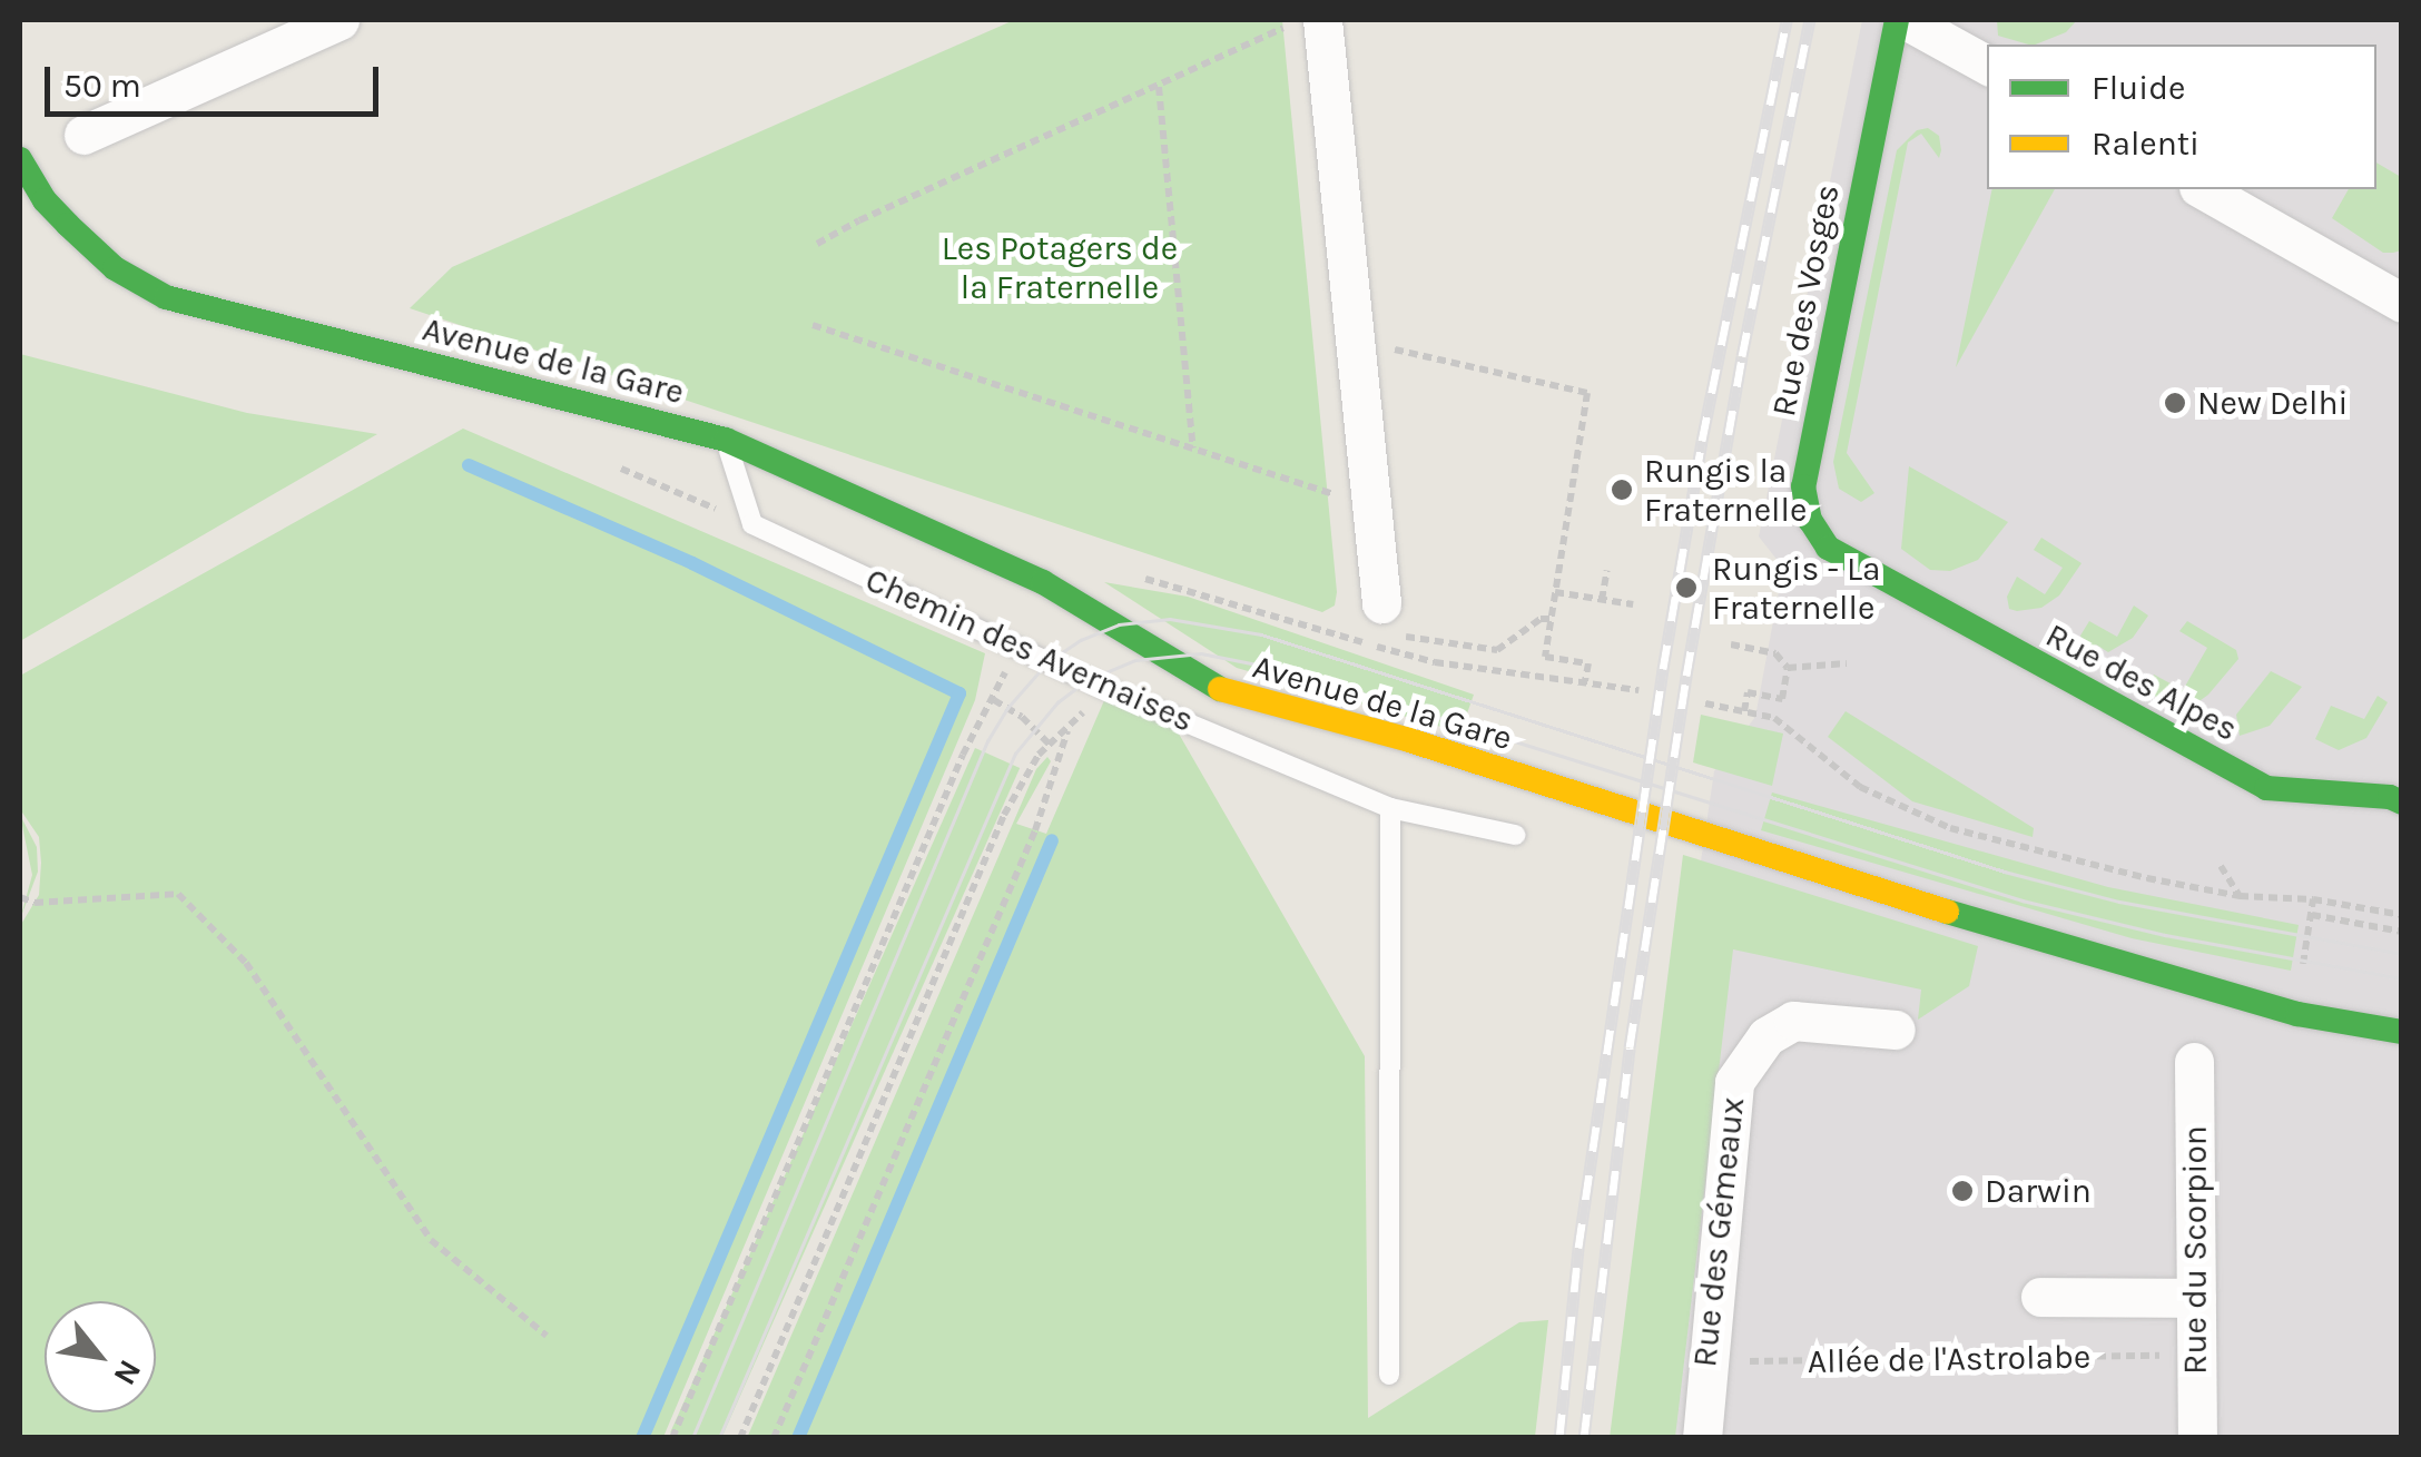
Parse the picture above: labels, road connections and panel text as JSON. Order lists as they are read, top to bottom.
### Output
{
  "streets": {
    "main road": ["Rue des Vosges", "Avenue de la Gare", "Rue des Alpes"],
    "street": ["Rue des Gémeaux", "Rue du Scorpion", "Allée de l'Astrolabe"],
    "lane": ["Chemin des Avernaises"]
  },
  "crossings": [
    ["Rue des Vosges", "Rue des Alpes"],
    ["Avenue de la Gare", "Chemin des Avernaises"],
    ["Rue des Gémeaux", "Allée de l'Astrolabe"],
    ["Rue du Scorpion", "Allée de l'Astrolabe"]
  ],
  "parks": ["Les Potagers de la Fraternelle"],
  "places": [
    "New Delhi",
    "Rungis la Fraternelle",
    "Rungis - La Fraternelle",
    "Darwin"
  ],
  "legend": ["Fluide", "Ralenti"],
  "scale_bar": "50 m",
  "north": "bottom right"
}
